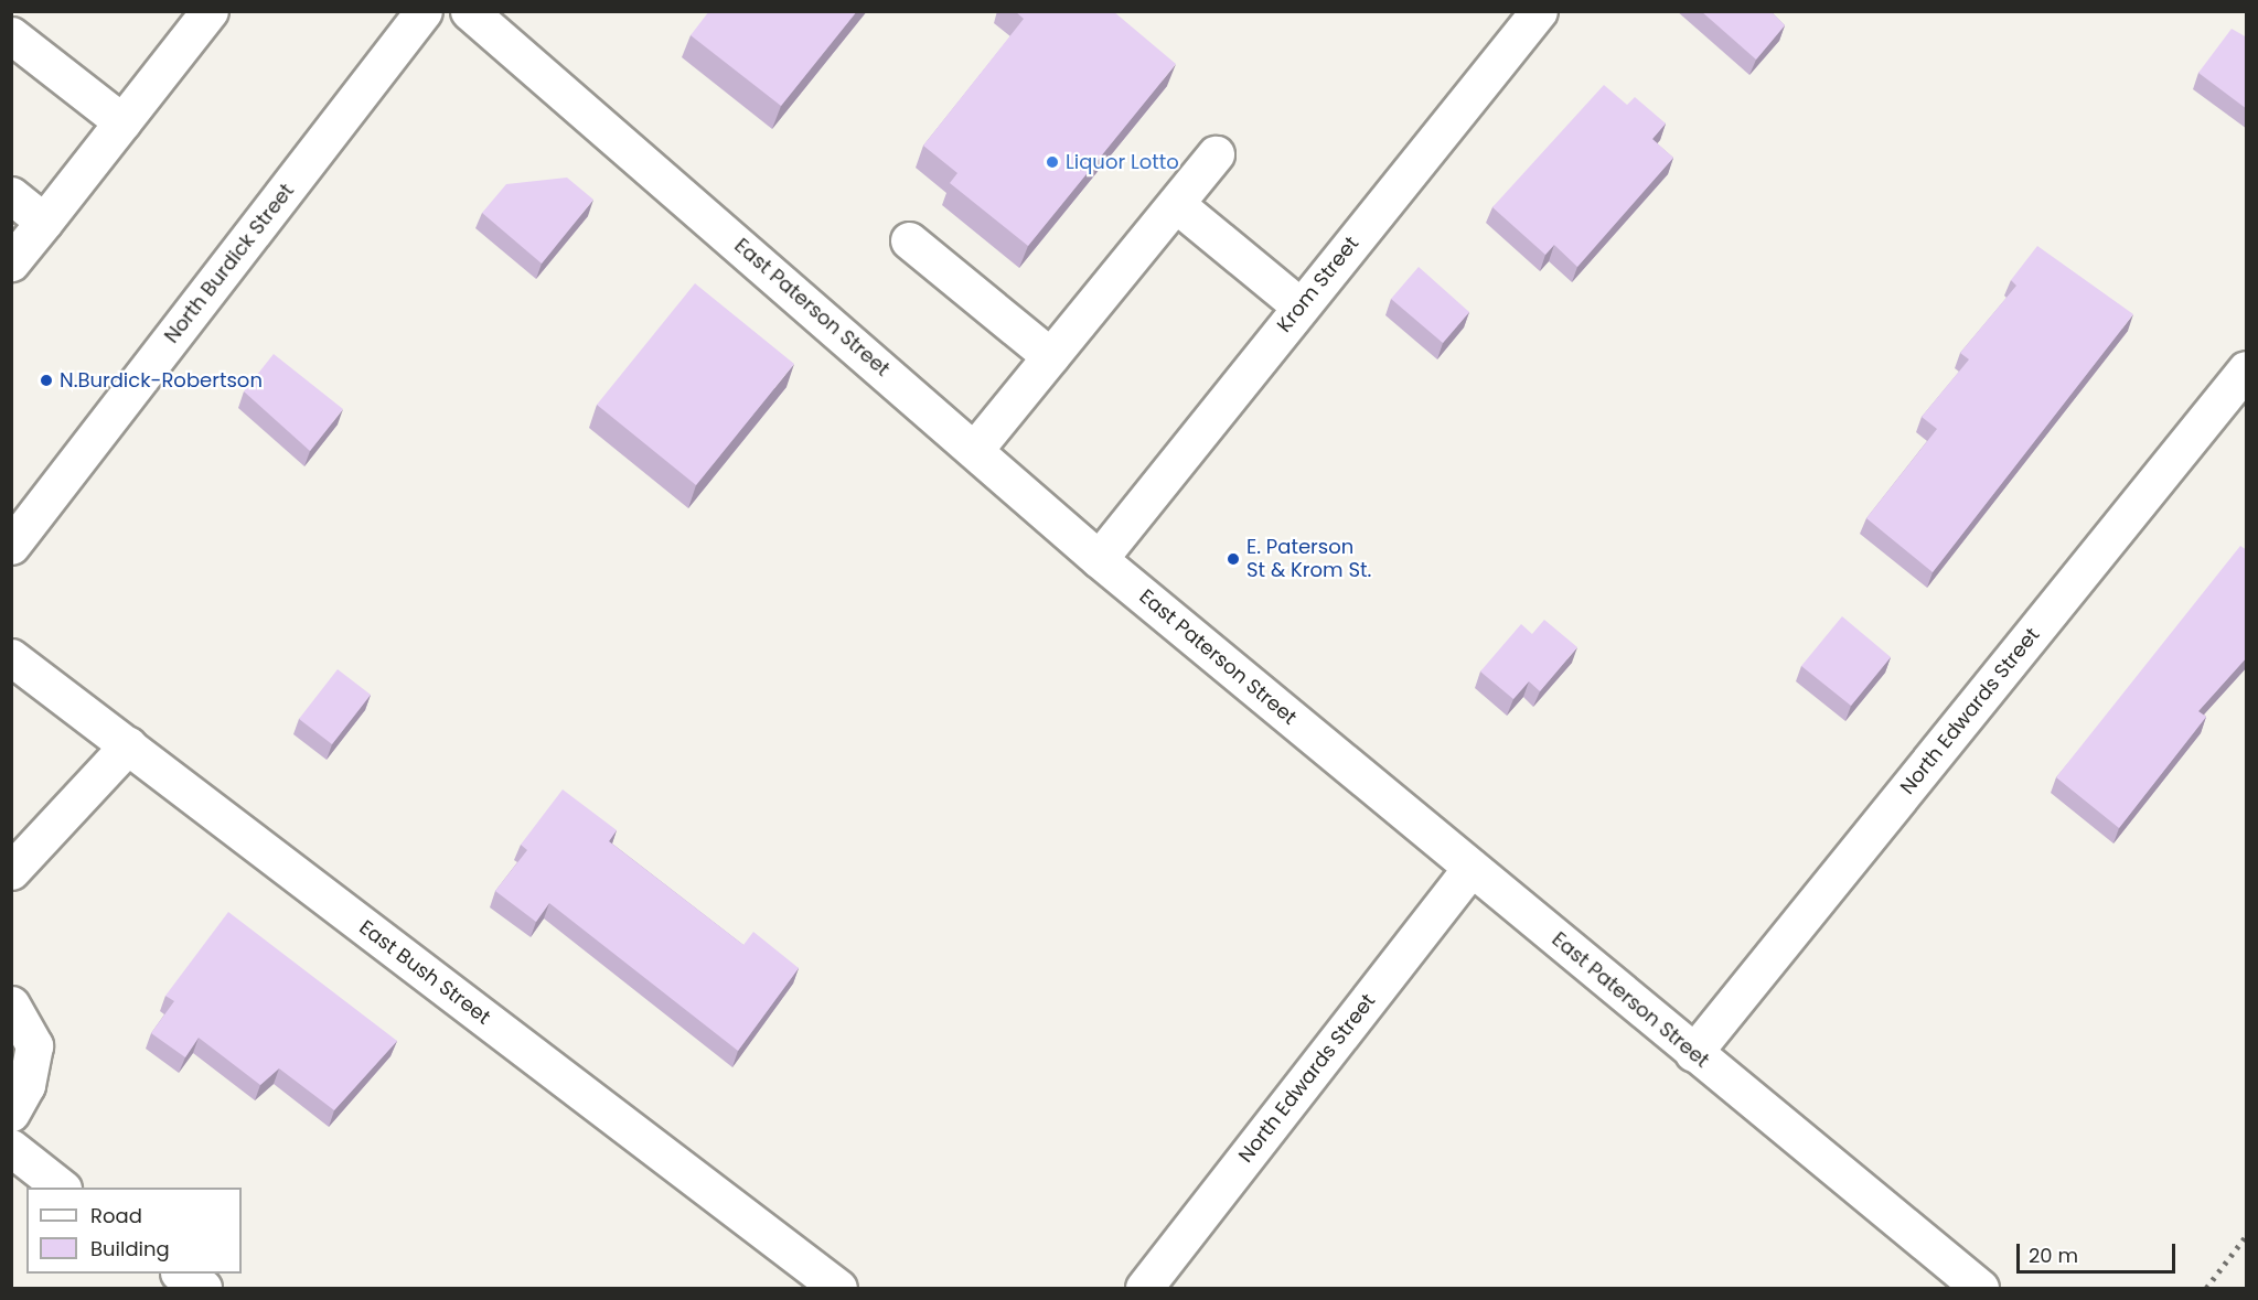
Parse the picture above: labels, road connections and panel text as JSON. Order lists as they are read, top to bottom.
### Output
{
  "streets": {
    "street": [
      "North Burdick Street",
      "Krom Street",
      "East Paterson Street",
      "North Edwards Street",
      "East Bush Street"
    ]
  },
  "crossings": [
    ["Krom Street", "East Paterson Street"],
    ["East Paterson Street", "North Edwards Street"]
  ],
  "places": ["Liquor Lotto", "N.Burdick-Robertson", "E. Paterson St & Krom St."],
  "legend": ["Road", "Building"],
  "scale_bar": "20 m"
}
